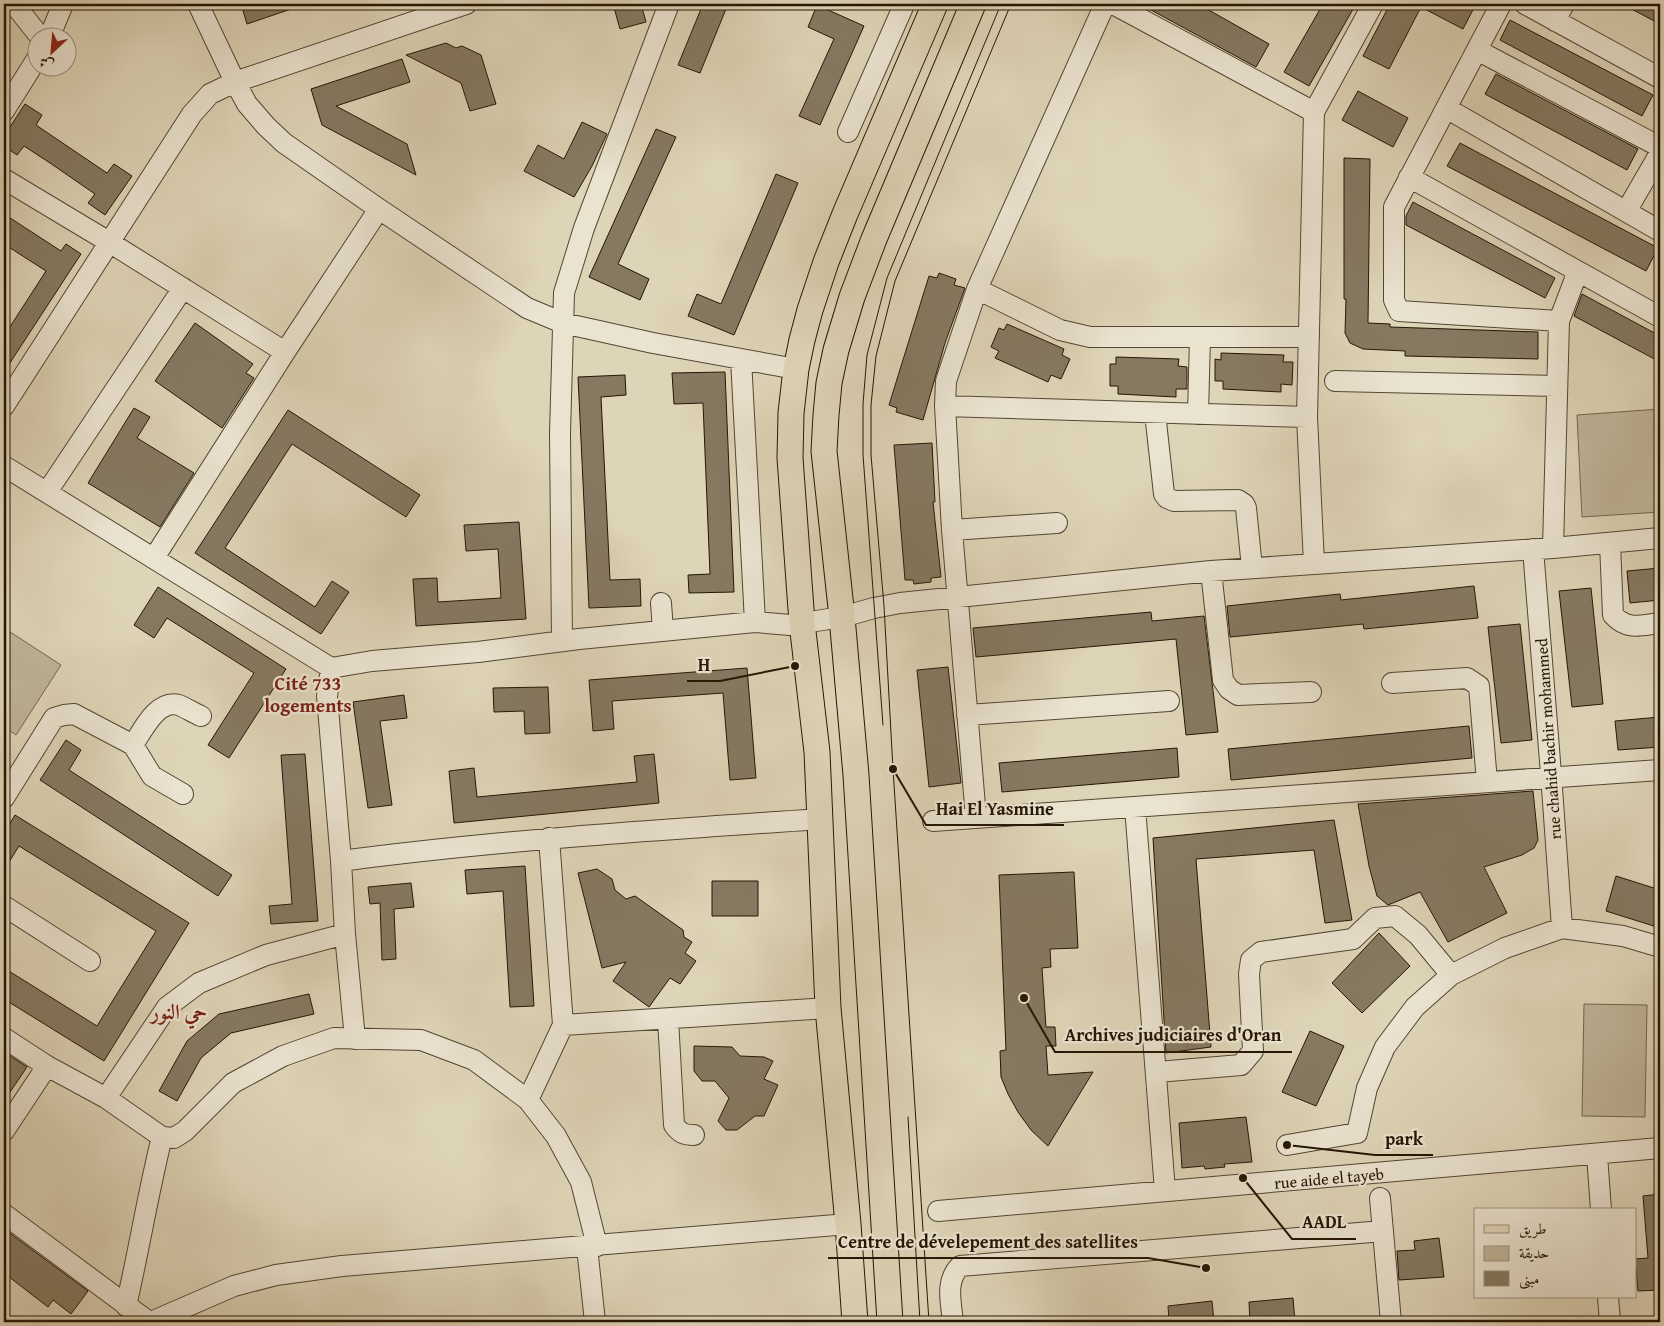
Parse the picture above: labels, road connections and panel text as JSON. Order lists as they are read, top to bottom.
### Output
{
  "streets": {
    "street": ["rue chahid bachir mohammed", "rue aide el tayeb"]
  },
  "districts": ["Cité 733 logements", "حي النور"],
  "places": [
    "H",
    "Hai El Yasmine",
    "Archives judiciaires d'Oran",
    "park",
    "AADL",
    "Centre de dévelepement des satellites"
  ],
  "legend": ["طريق", "حديقة", "مبنى"],
  "north": "bottom left"
}
